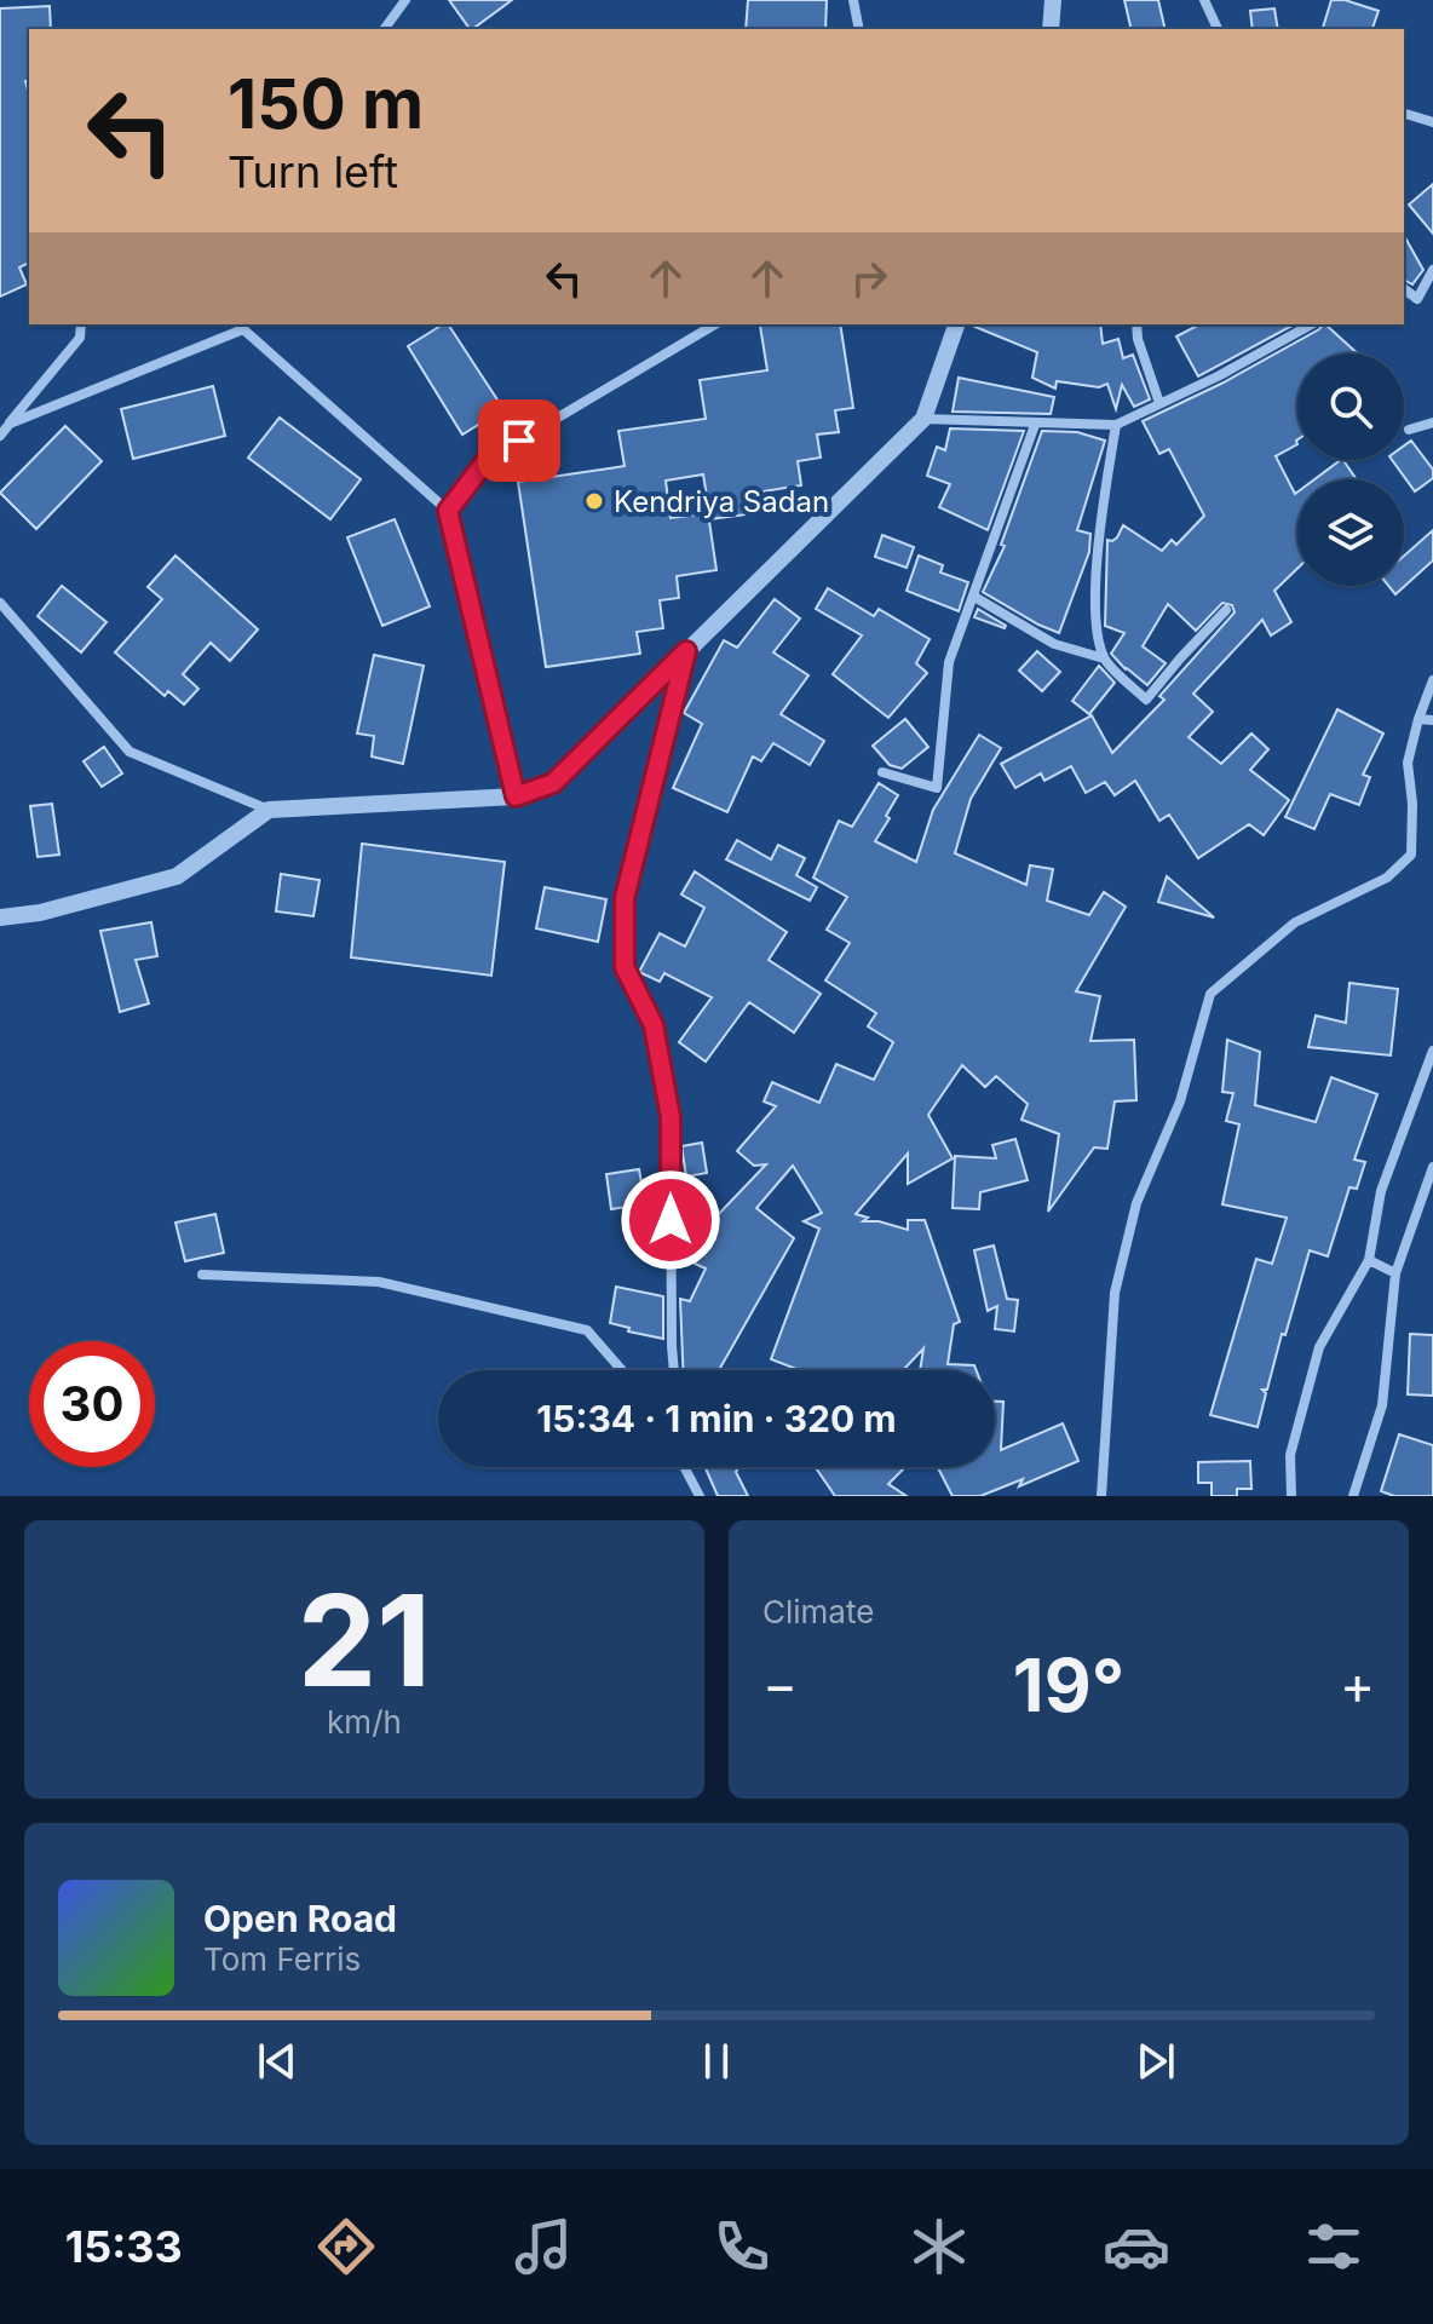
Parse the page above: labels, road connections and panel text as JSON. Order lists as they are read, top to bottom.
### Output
{
  "places": ["Kendriya Sadan"],
  "page": {
    "turn": ["150 m", "Turn left"],
    "limit": "30",
    "trip": "15:34 · 1 min · 320 m",
    "tile": [
      ["21", "km/h"],
      "Climate"
    ],
    "heat": ["−", "19°", "+"],
    "song": ["Open Road", "Tom Ferris"],
    "tabs": "15:33"
  }
}
